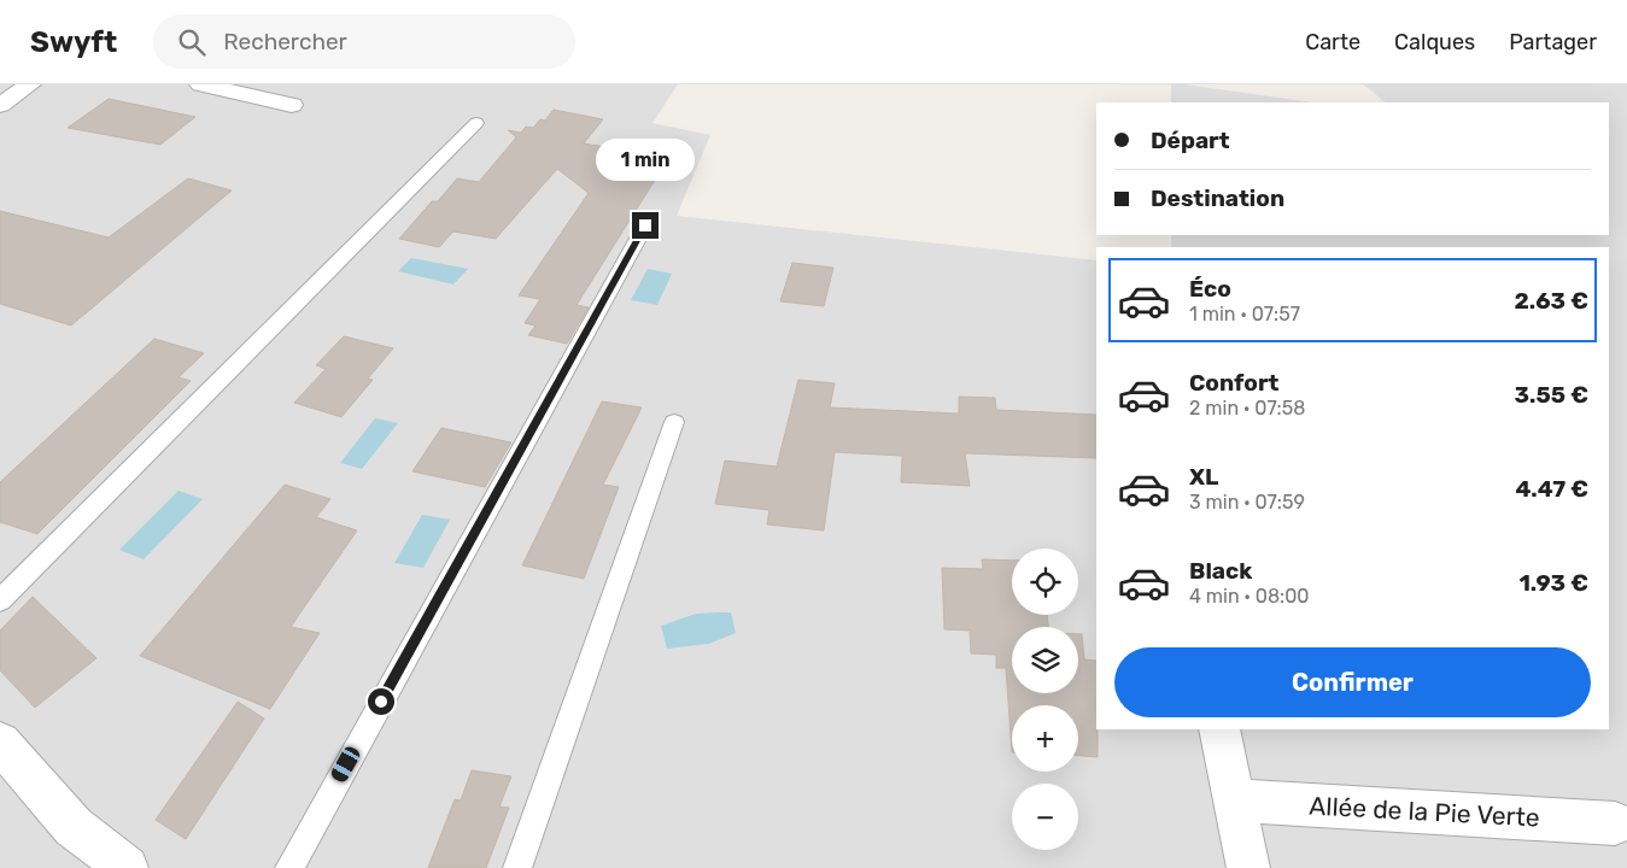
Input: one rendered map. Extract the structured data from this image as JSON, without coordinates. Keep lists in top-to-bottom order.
{
  "streets": {
    "street": ["Allée de la Pie Verte"]
  },
  "page": {
    "header": "Swyft",
    "search": "Rechercher",
    "nav": ["Carte", "Calques", "Partager"],
    "banner": ["Départ", "Destination"],
    "bubble": "1 min",
    "list": [
      {
        "name": "Éco",
        "note": "1 min · 07:57",
        "value": "2.63 €"
      },
      {
        "name": "Confort",
        "note": "2 min · 07:58",
        "value": "3.55 €"
      },
      {
        "name": "XL",
        "note": "3 min · 07:59",
        "value": "4.47 €"
      },
      {
        "name": "Black",
        "note": "4 min · 08:00",
        "value": "1.93 €"
      }
    ],
    "map_buttons": ["+", "−"],
    "buttons": "Confirmer"
  }
}
